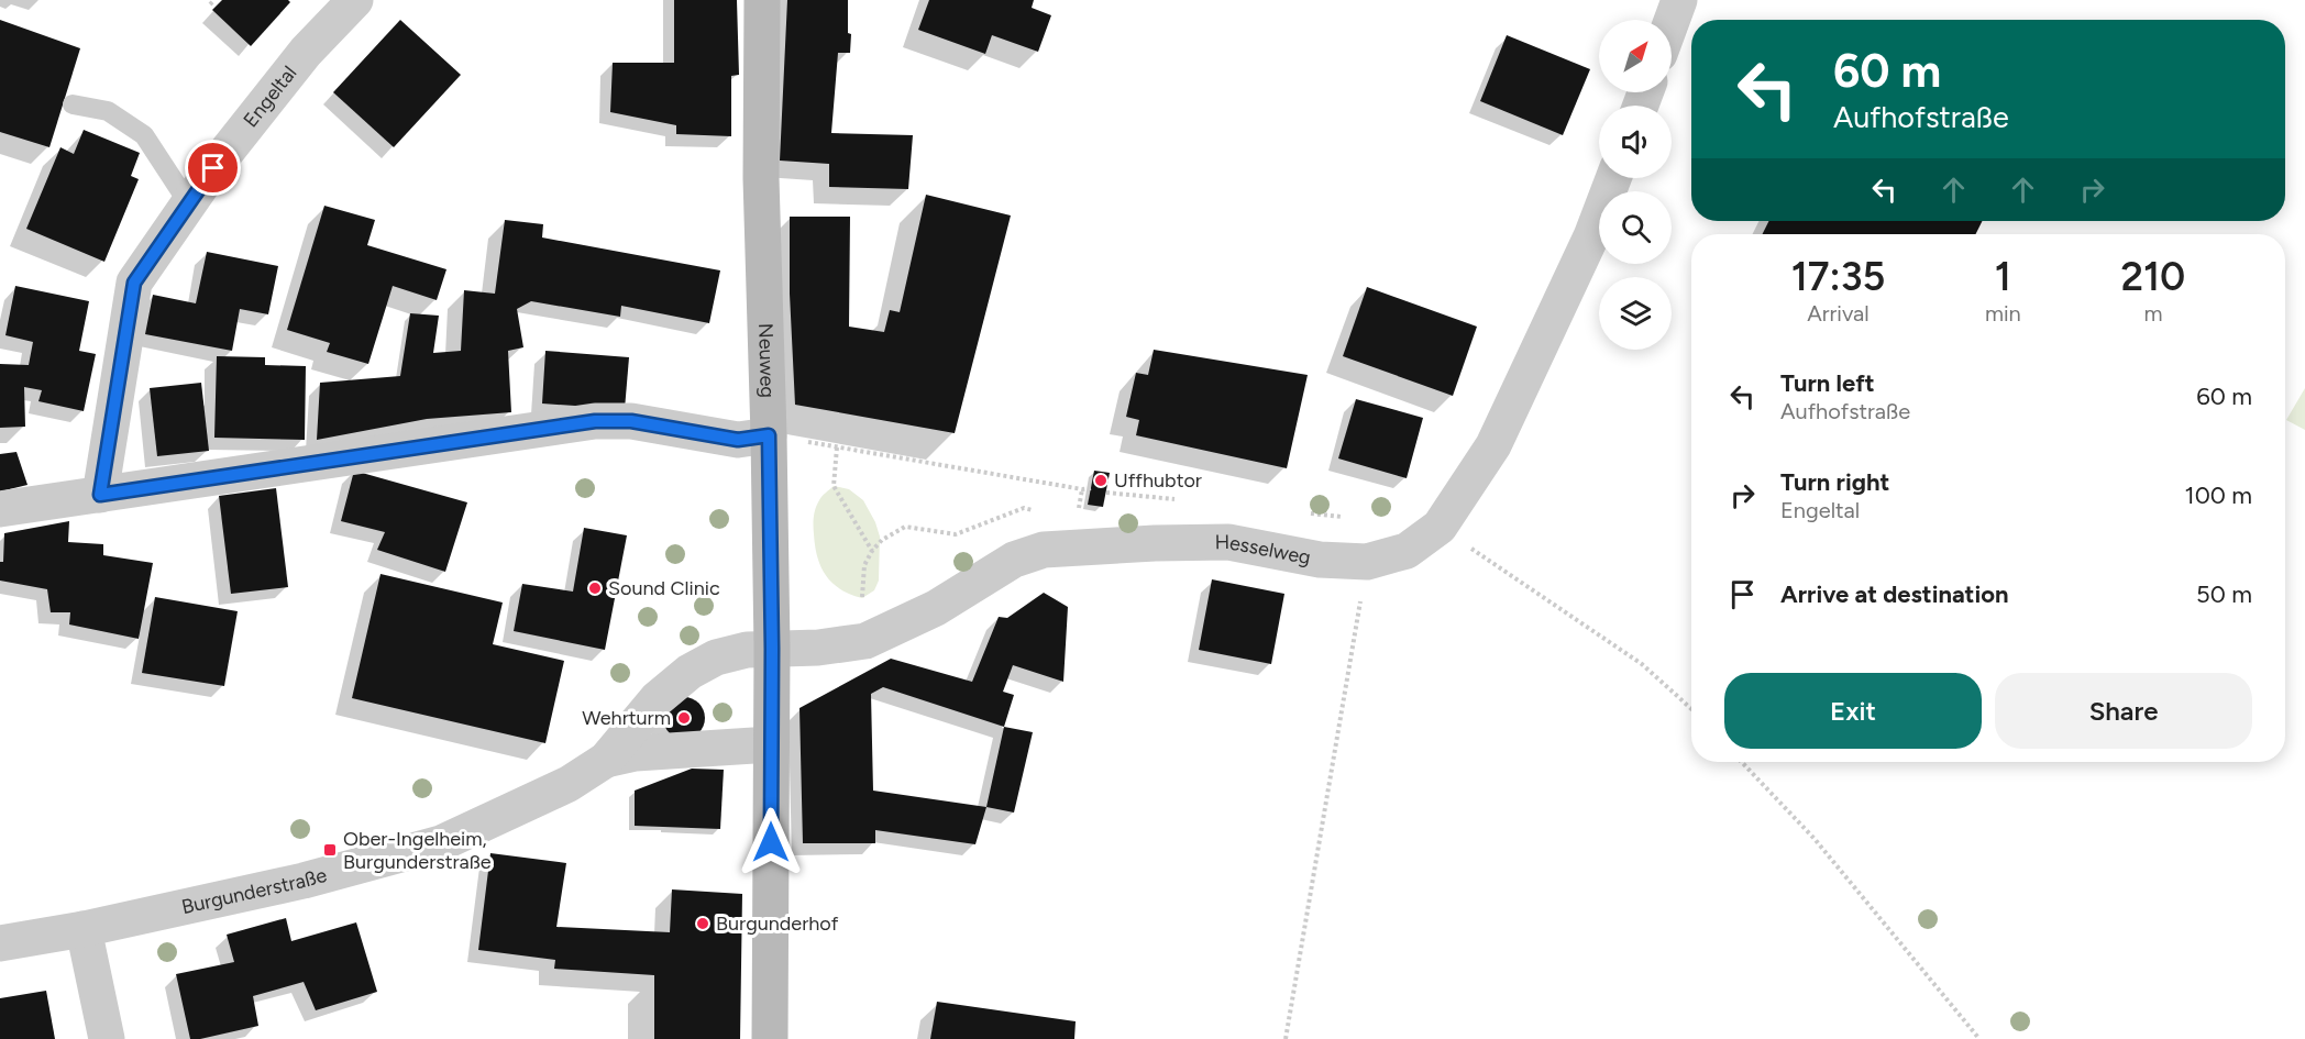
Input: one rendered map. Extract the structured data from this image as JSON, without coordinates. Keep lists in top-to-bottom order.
{
  "streets": {
    "street": [
      "Engeltal",
      "Neuweg",
      "Hesselweg",
      "Burgunderstraße"
    ]
  },
  "crossings": [
    ["Neuweg", "Hesselweg"],
    ["Neuweg", "Burgunderstraße"],
    ["Hesselweg", "Burgunderstraße"]
  ],
  "places": {
    "other": [
      "Uffhubtor",
      "Sound Clinic",
      "Wehrturm",
      "Burgunderhof"
    ],
    "transit": ["Ober-Ingelheim, Burgunderstraße"]
  },
  "north": "top right",
  "page": {
    "turn": ["60 m", "Aufhofstraße"],
    "eta": [
      "17:35",
      "Arrival",
      "1",
      "min",
      "210",
      "m"
    ],
    "list": [
      {
        "name": "Turn left",
        "note": "Aufhofstraße",
        "value": "60 m"
      },
      {
        "name": "Turn right",
        "note": "Engeltal",
        "value": "100 m"
      },
      {
        "name": "Arrive at destination",
        "value": "50 m"
      }
    ],
    "buttons": ["Exit", "Share"]
  }
}
